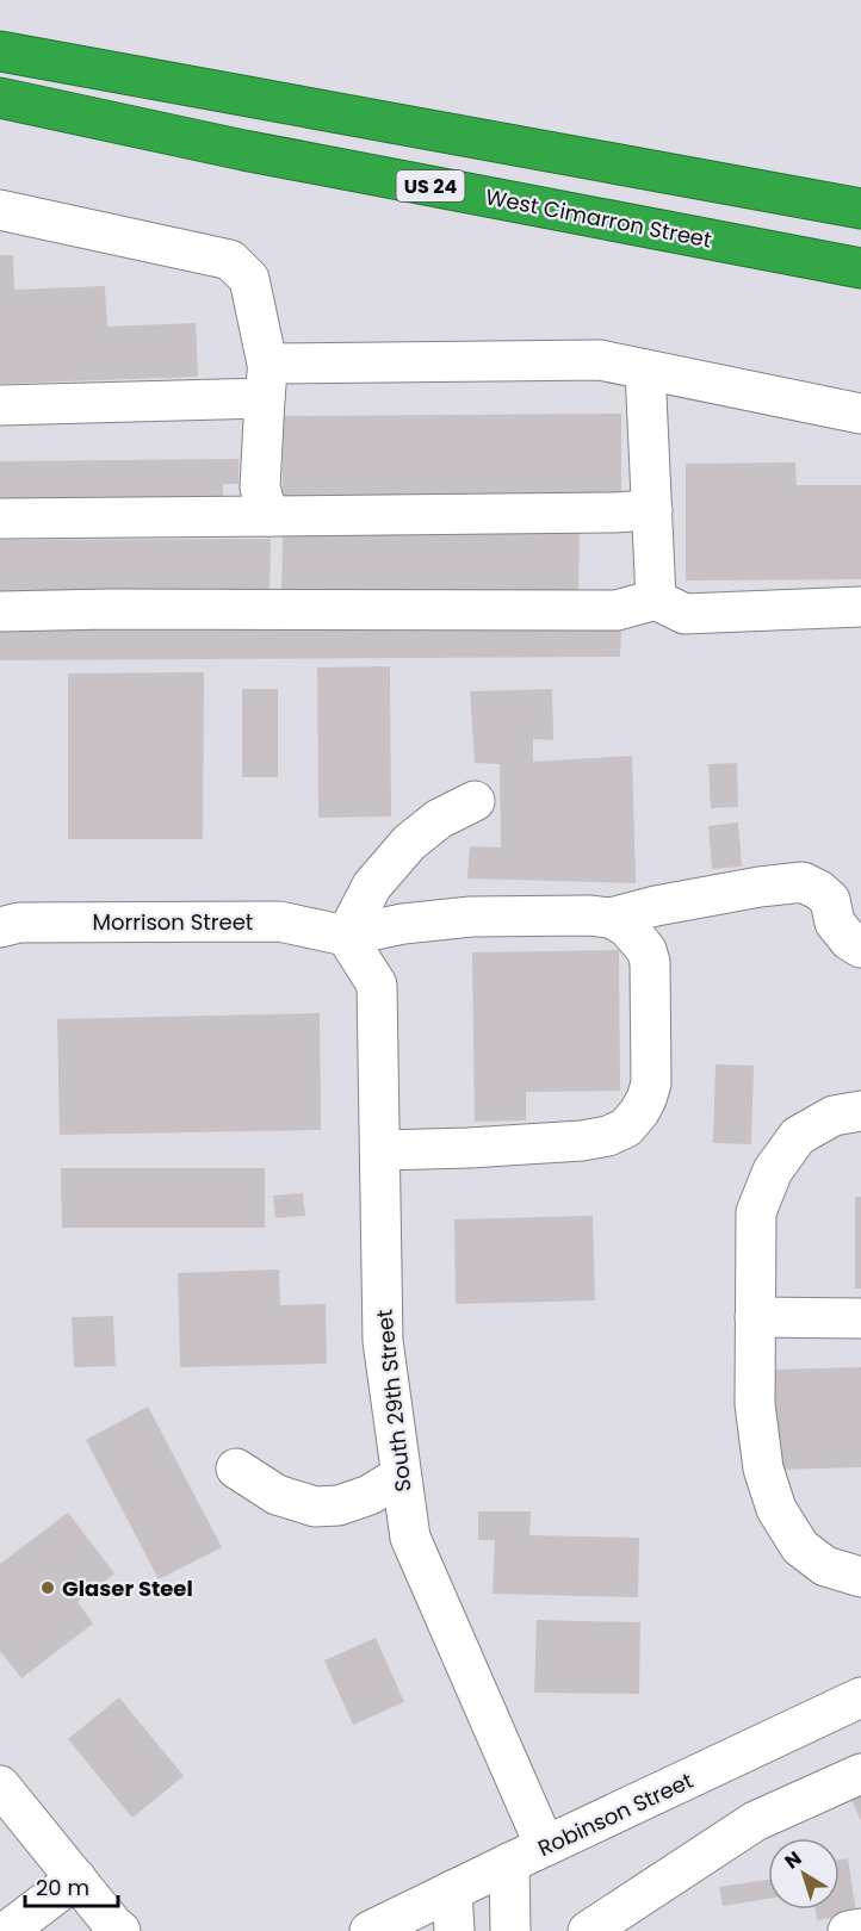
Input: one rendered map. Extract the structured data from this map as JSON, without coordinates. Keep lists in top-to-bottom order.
{
  "streets": {
    "highway": ["US 24", "West Cimarron Street"],
    "street": ["Morrison Street", "South 29th Street", "Robinson Street"]
  },
  "crossings": [
    ["Morrison Street", "South 29th Street"],
    ["South 29th Street", "Robinson Street"]
  ],
  "places": ["Glaser Steel"],
  "scale_bar": "20 m",
  "north": "top left"
}
